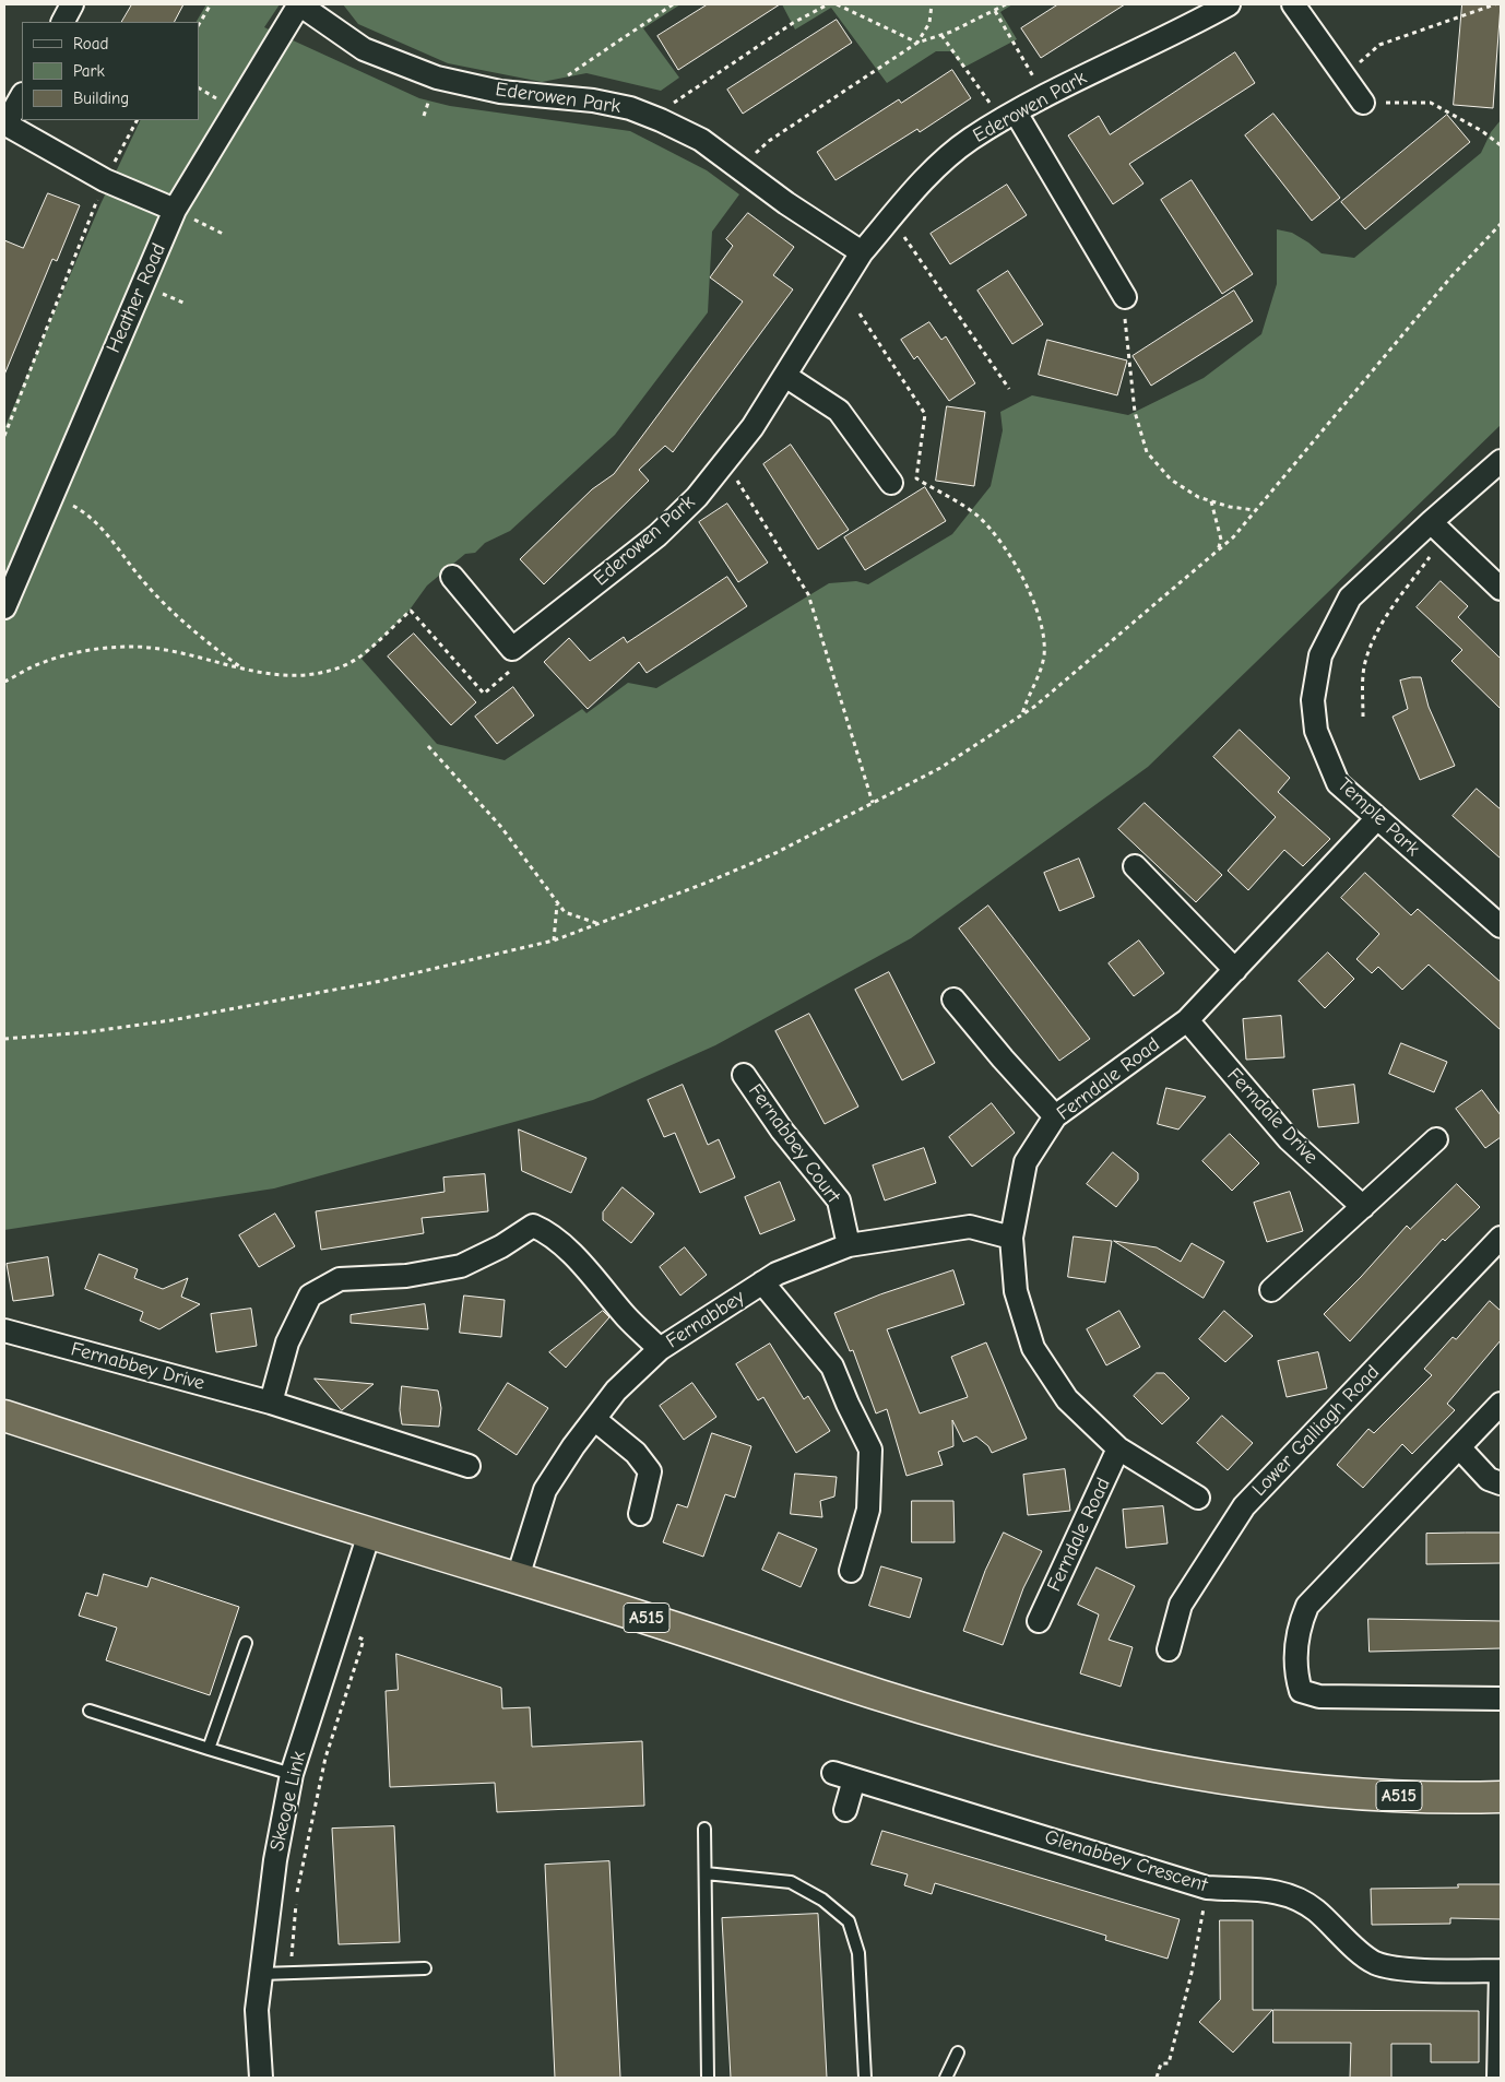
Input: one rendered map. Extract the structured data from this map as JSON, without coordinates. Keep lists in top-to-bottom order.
{
  "streets": {
    "highway": ["A515"],
    "street": [
      "Ederowen Park",
      "Heather Road",
      "Temple Park",
      "Ferndale Road",
      "Ferndale Drive",
      "Fernabbey Court",
      "Fernabbey",
      "Fernabbey Drive",
      "Lower Galliagh Road",
      "Skeoge Link",
      "Glenabbey Crescent"
    ]
  },
  "crossings": [
    ["Ederowen Park", "Heather Road"],
    ["Temple Park", "Ferndale Road"],
    ["Ferndale Road", "Ferndale Drive"],
    ["Ferndale Road", "Fernabbey"],
    ["Fernabbey Court", "Fernabbey"],
    ["Fernabbey", "A515"],
    ["A515", "Skeoge Link"]
  ],
  "legend": ["Road", "Park", "Building"]
}
